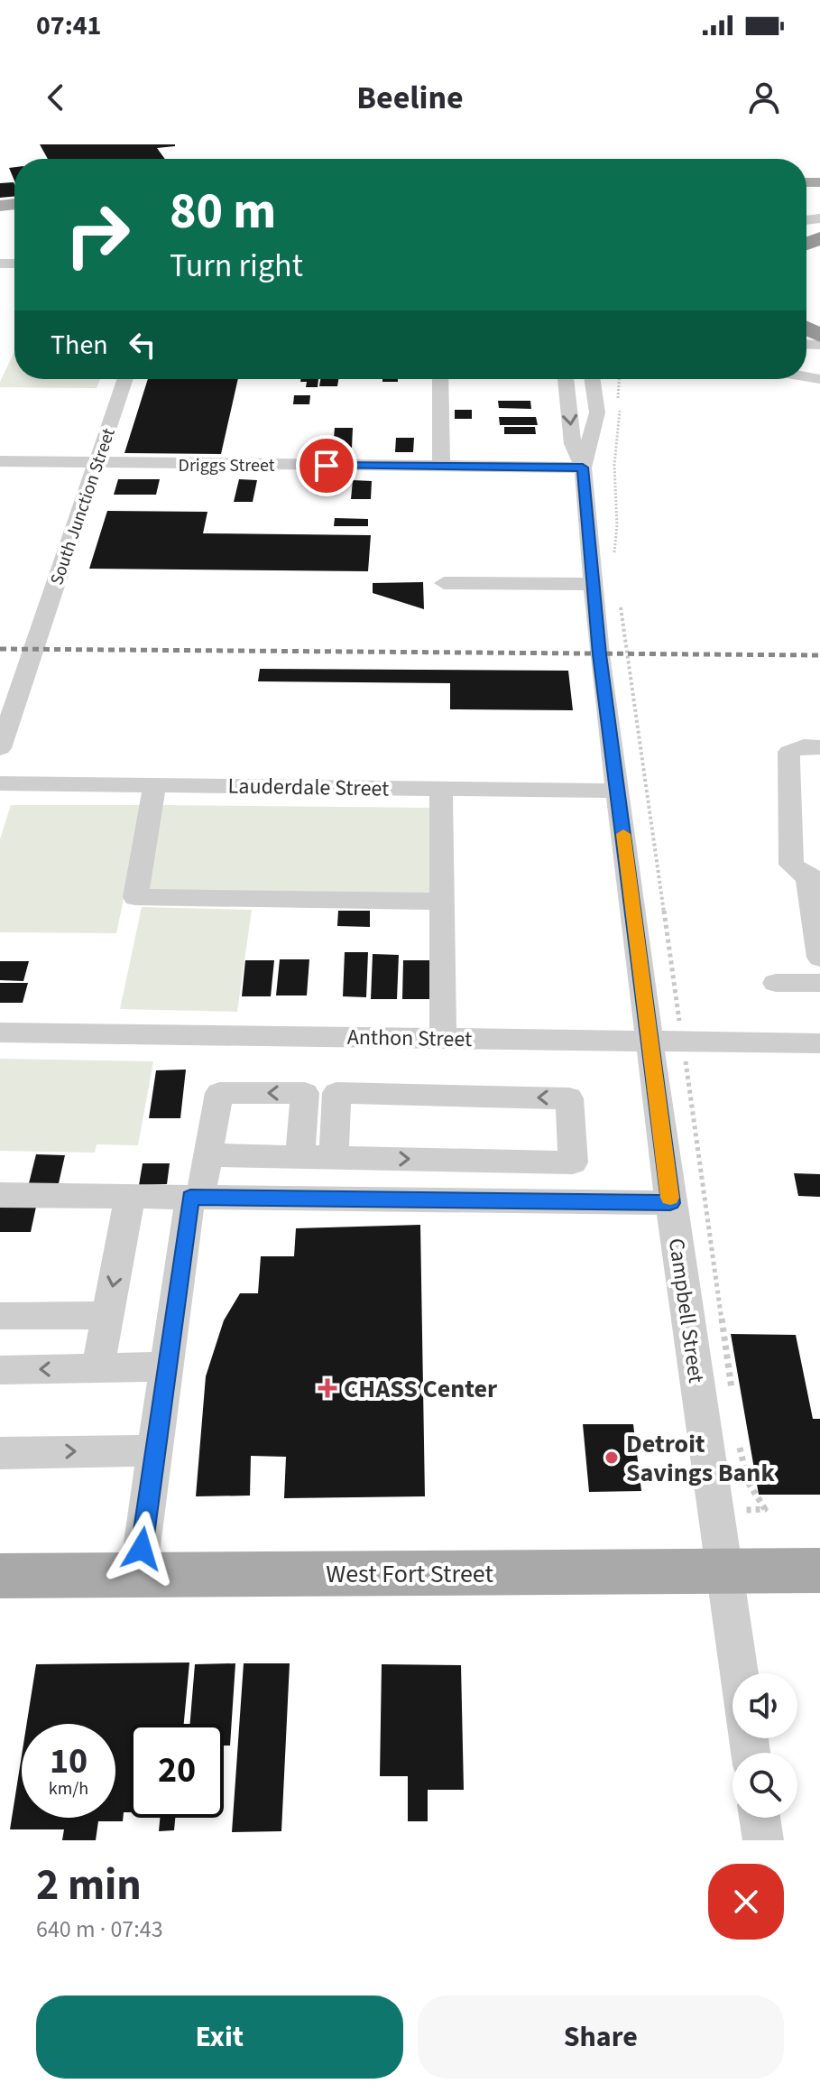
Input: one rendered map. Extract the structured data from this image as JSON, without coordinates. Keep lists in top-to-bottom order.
{
  "streets": {
    "main road": ["West Fort Street"],
    "street": [
      "Driggs Street",
      "South Junction Street",
      "Lauderdale Street",
      "Anthon Street",
      "Campbell Street"
    ]
  },
  "crossings": [
    ["Driggs Street", "South Junction Street"],
    ["Driggs Street", "Campbell Street"],
    ["Lauderdale Street", "Campbell Street"],
    ["Anthon Street", "Campbell Street"],
    ["Campbell Street", "West Fort Street"]
  ],
  "places": {
    "health": ["CHASS Center"],
    "other": ["Detroit Savings Bank"]
  },
  "page": {
    "status": "07:41",
    "header": "Beeline",
    "turn": ["80 m", "Turn right"],
    "then": "Then",
    "speed": "10 km/h",
    "limit": "20",
    "heading": ["2 min", "640 m · 07:43"],
    "buttons": ["Exit", "Share"]
  }
}
